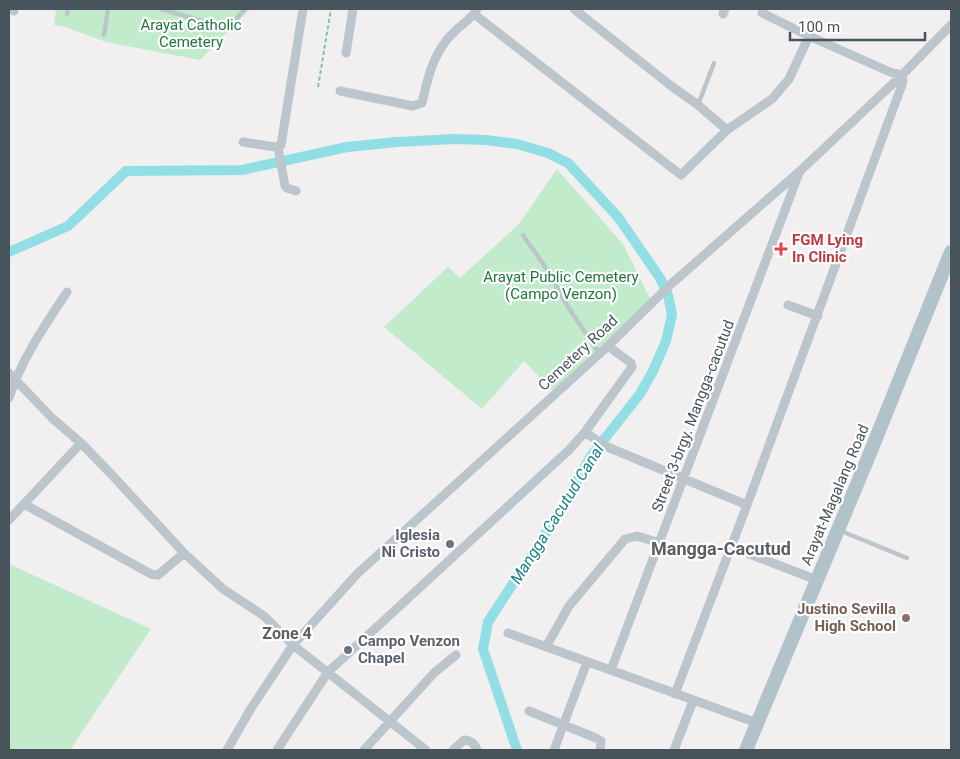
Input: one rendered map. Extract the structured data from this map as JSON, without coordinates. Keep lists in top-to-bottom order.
{
  "streets": {
    "main road": ["Arayat-Magalang Road"],
    "street": ["Cemetery Road", "Street 3-brgy. Mangga-cacutud"]
  },
  "crossings": [
    ["Cemetery Road", "Street 3-brgy. Mangga-cacutud"]
  ],
  "districts": ["Mangga-Cacutud", "Zone 4"],
  "water": ["Mangga Cacutud Canal"],
  "parks": ["Arayat Catholic Cemetery", "Arayat Public Cemetery (Campo Venzon)"],
  "places": {
    "health": ["FGM Lying In Clinic"],
    "other": ["Iglesia Ni Cristo", "Justino Sevilla High School", "Campo Venzon Chapel"]
  },
  "scale_bar": "100 m"
}
